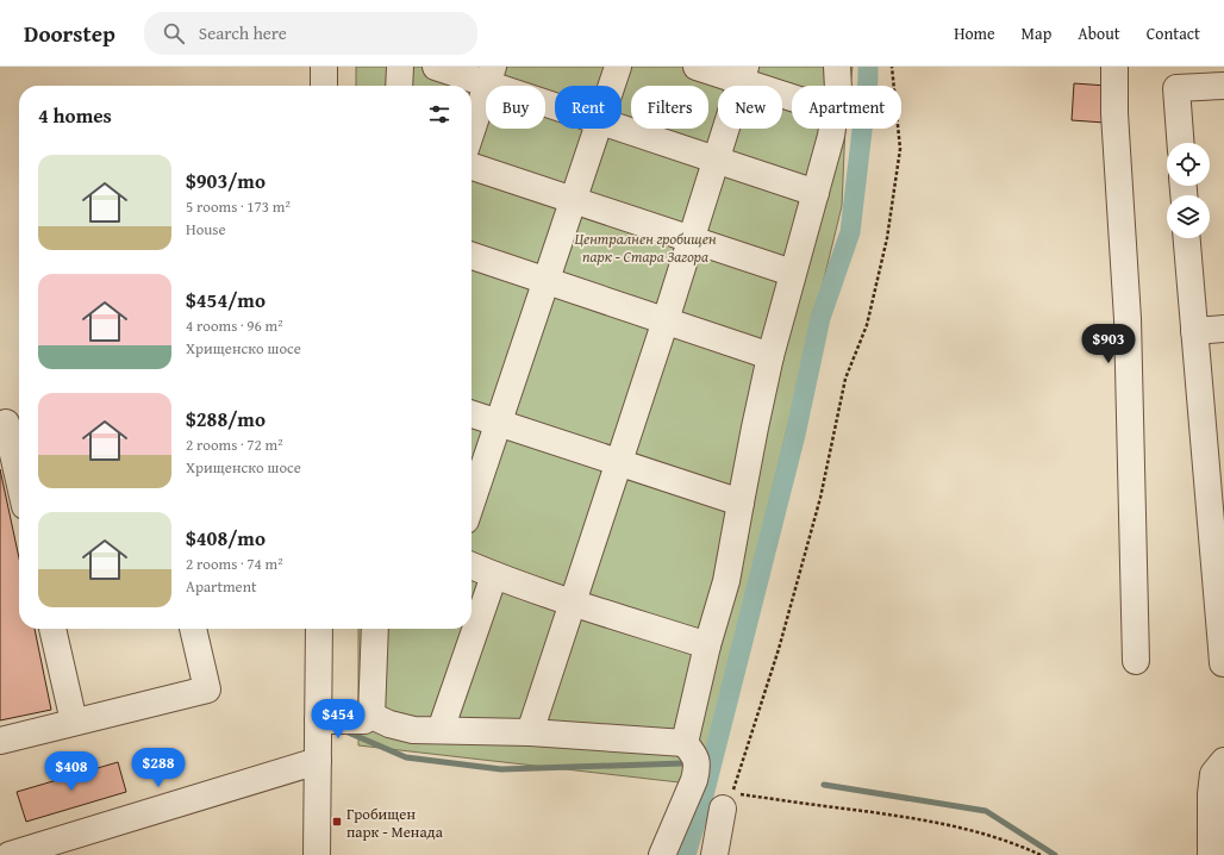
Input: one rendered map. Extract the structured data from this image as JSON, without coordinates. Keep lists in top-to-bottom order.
{
  "parks": ["Централнен гробищен парк - Стара Загора"],
  "places": {
    "transit": ["Гробищен парк - Менада"]
  },
  "page": {
    "header": "Doorstep",
    "search": "Search here",
    "nav": [
      "Home",
      "Map",
      "About",
      "Contact"
    ],
    "chip": [
      "Buy",
      "Rent",
      "Filters",
      "New",
      "Apartment"
    ],
    "heading": "4 homes",
    "list": [
      {
        "name": "$903/mo",
        "note": "5 rooms · 173 m² · House"
      },
      {
        "name": "$454/mo",
        "note": "4 rooms · 96 m² · Хрищенско шосе"
      },
      {
        "name": "$288/mo",
        "note": "2 rooms · 72 m² · Хрищенско шосе"
      },
      {
        "name": "$408/mo",
        "note": "2 rooms · 74 m² · Apartment"
      }
    ],
    "price": [
      "$903",
      "$454",
      "$288",
      "$408"
    ]
  }
}
